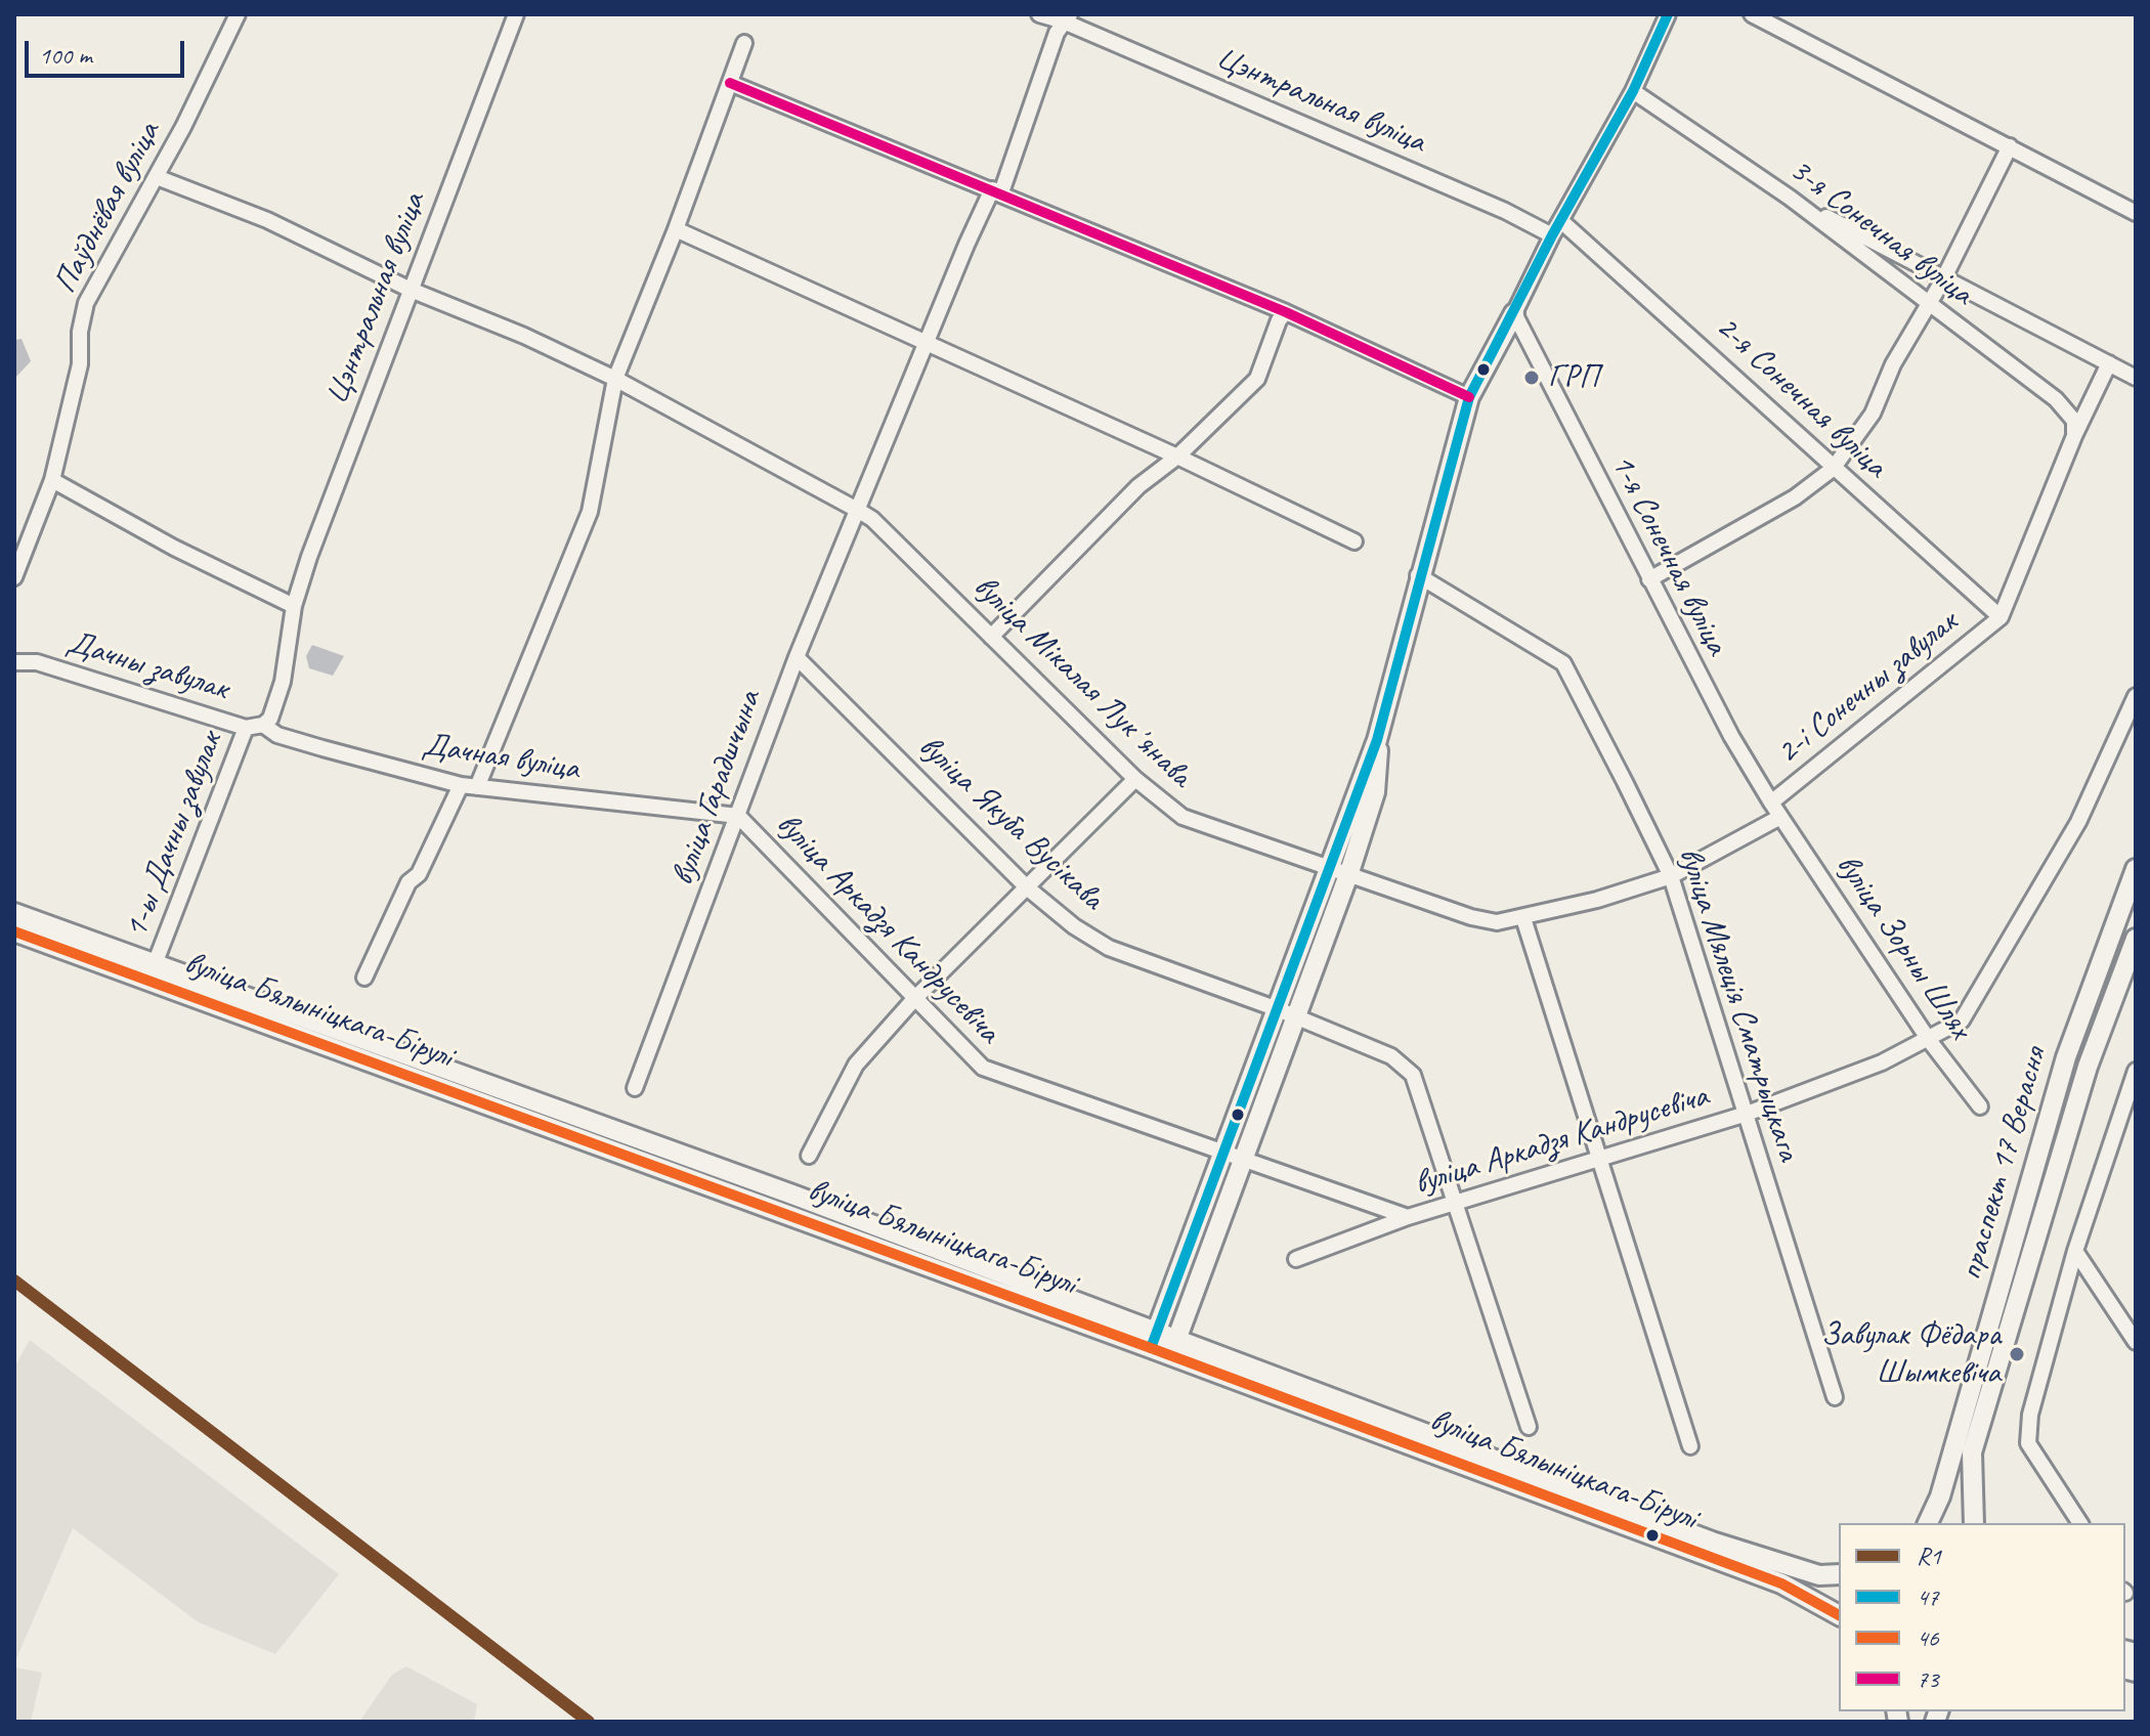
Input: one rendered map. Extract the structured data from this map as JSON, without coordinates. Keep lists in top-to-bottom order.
{
  "streets": {
    "main road": ["вуліца Бялыніцкага-Бірулі", "праспект 17 Верасня"],
    "street": [
      "Цэнтральная вуліца",
      "Паўднёвая вуліца",
      "3-я Сонечная вуліца",
      "2-я Сонечная вуліца",
      "1-я Сонечная вуліца",
      "Дачны завулак",
      "вуліца Мікалая Лукʼянава",
      "2-і Сонечны завулак",
      "Дачная вуліца",
      "вуліца Гарадшчына",
      "вуліца Якуба Вусікава",
      "1-ы Дачны завулак",
      "вуліца Аркадзя Кандрусевіча",
      "вуліца Зорны Шлях",
      "вуліца Мялеція Сматрыцкага"
    ]
  },
  "crossings": [
    ["Цэнтральная вуліца", "Дачны завулак"],
    ["Цэнтральная вуліца", "вуліца Мікалая Лукʼянава"],
    ["Цэнтральная вуліца", "Дачная вуліца"],
    ["Паўднёвая вуліца", "вуліца Мікалая Лукʼянава"],
    ["2-я Сонечная вуліца", "2-і Сонечны завулак"],
    ["1-я Сонечная вуліца", "вуліца Мікалая Лукʼянава"],
    ["1-я Сонечная вуліца", "2-і Сонечны завулак"],
    ["1-я Сонечная вуліца", "вуліца Зорны Шлях"],
    ["Дачны завулак", "Дачная вуліца"],
    ["Дачны завулак", "1-ы Дачны завулак"],
    ["вуліца Мікалая Лукʼянава", "вуліца Гарадшчына"],
    ["вуліца Мікалая Лукʼянава", "вуліца Зорны Шлях"],
    ["вуліца Мікалая Лукʼянава", "вуліца Мялеція Сматрыцкага"],
    ["Дачная вуліца", "вуліца Гарадшчына"],
    ["Дачная вуліца", "вуліца Аркадзя Кандрусевіча"],
    ["вуліца Гарадшчына", "вуліца Якуба Вусікава"],
    ["вуліца Гарадшчына", "вуліца Аркадзя Кандрусевіча"],
    ["вуліца Якуба Вусікава", "вуліца Аркадзя Кандрусевіча"],
    ["1-ы Дачны завулак", "вуліца Бялыніцкага-Бірулі"],
    ["вуліца Аркадзя Кандрусевіча", "вуліца Зорны Шлях"],
    ["вуліца Аркадзя Кандрусевіча", "вуліца Мялеція Сматрыцкага"]
  ],
  "places": ["ГРП", "Завулак Фёдара Шымкевіча"],
  "lines": [
    "transit line 47",
    "transit line 73",
    "transit line 46",
    "transit line R1"
  ],
  "legend": [
    "R1",
    "47",
    "46",
    "73"
  ],
  "scale_bar": "100 m"
}
